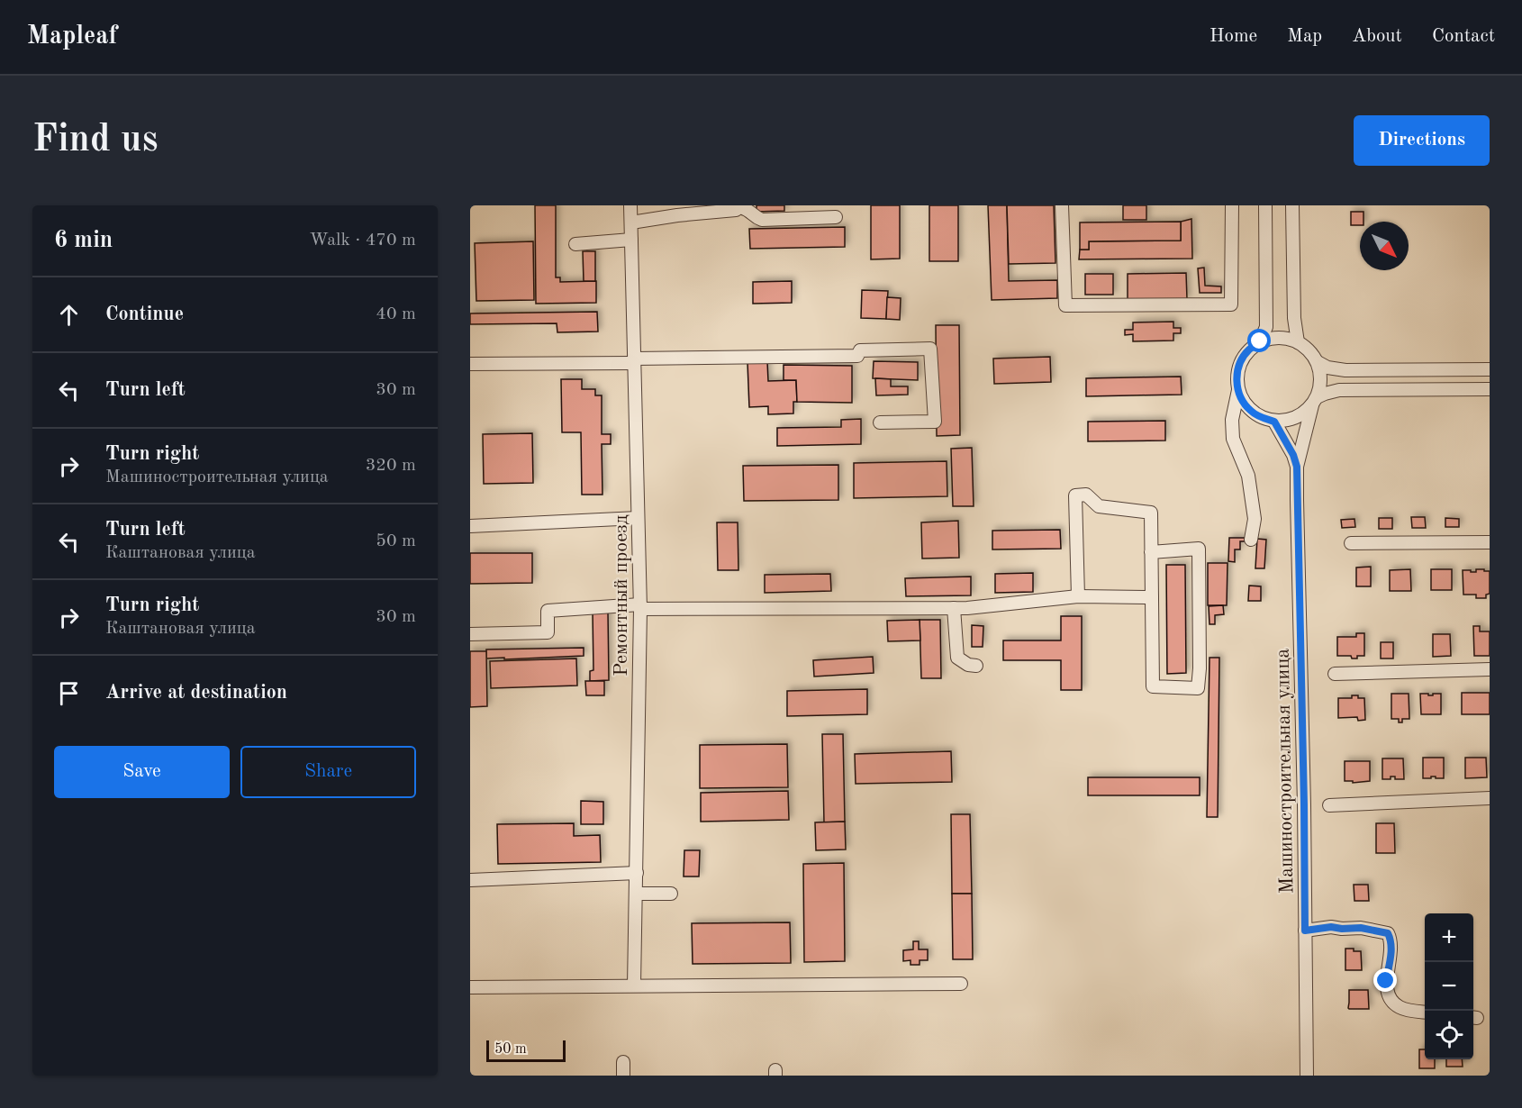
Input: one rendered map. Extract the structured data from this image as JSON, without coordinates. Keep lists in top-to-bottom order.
{
  "streets": {
    "street": ["Ремонтный проезд", "Машиностроительная улица"]
  },
  "scale_bar": "50 m",
  "north": "bottom right",
  "page": {
    "header": "Mapleaf",
    "nav": [
      "Home",
      "Map",
      "About",
      "Contact"
    ],
    "buttons": [
      "Directions",
      ["Save", "Share"]
    ],
    "title": "Find us",
    "heading": ["6 min", "Walk · 470 m"],
    "list": [
      ["Continue", "40 m"],
      ["Turn left", "30 m"],
      ["Turn right", "Машиностроительная улица", "320 m"],
      ["Turn left", "Каштановая улица", "50 m"],
      ["Turn right", "Каштановая улица", "30 m"],
      "Arrive at destination"
    ],
    "map_buttons": ["+", "−"],
    "scale": "50 m"
  }
}
